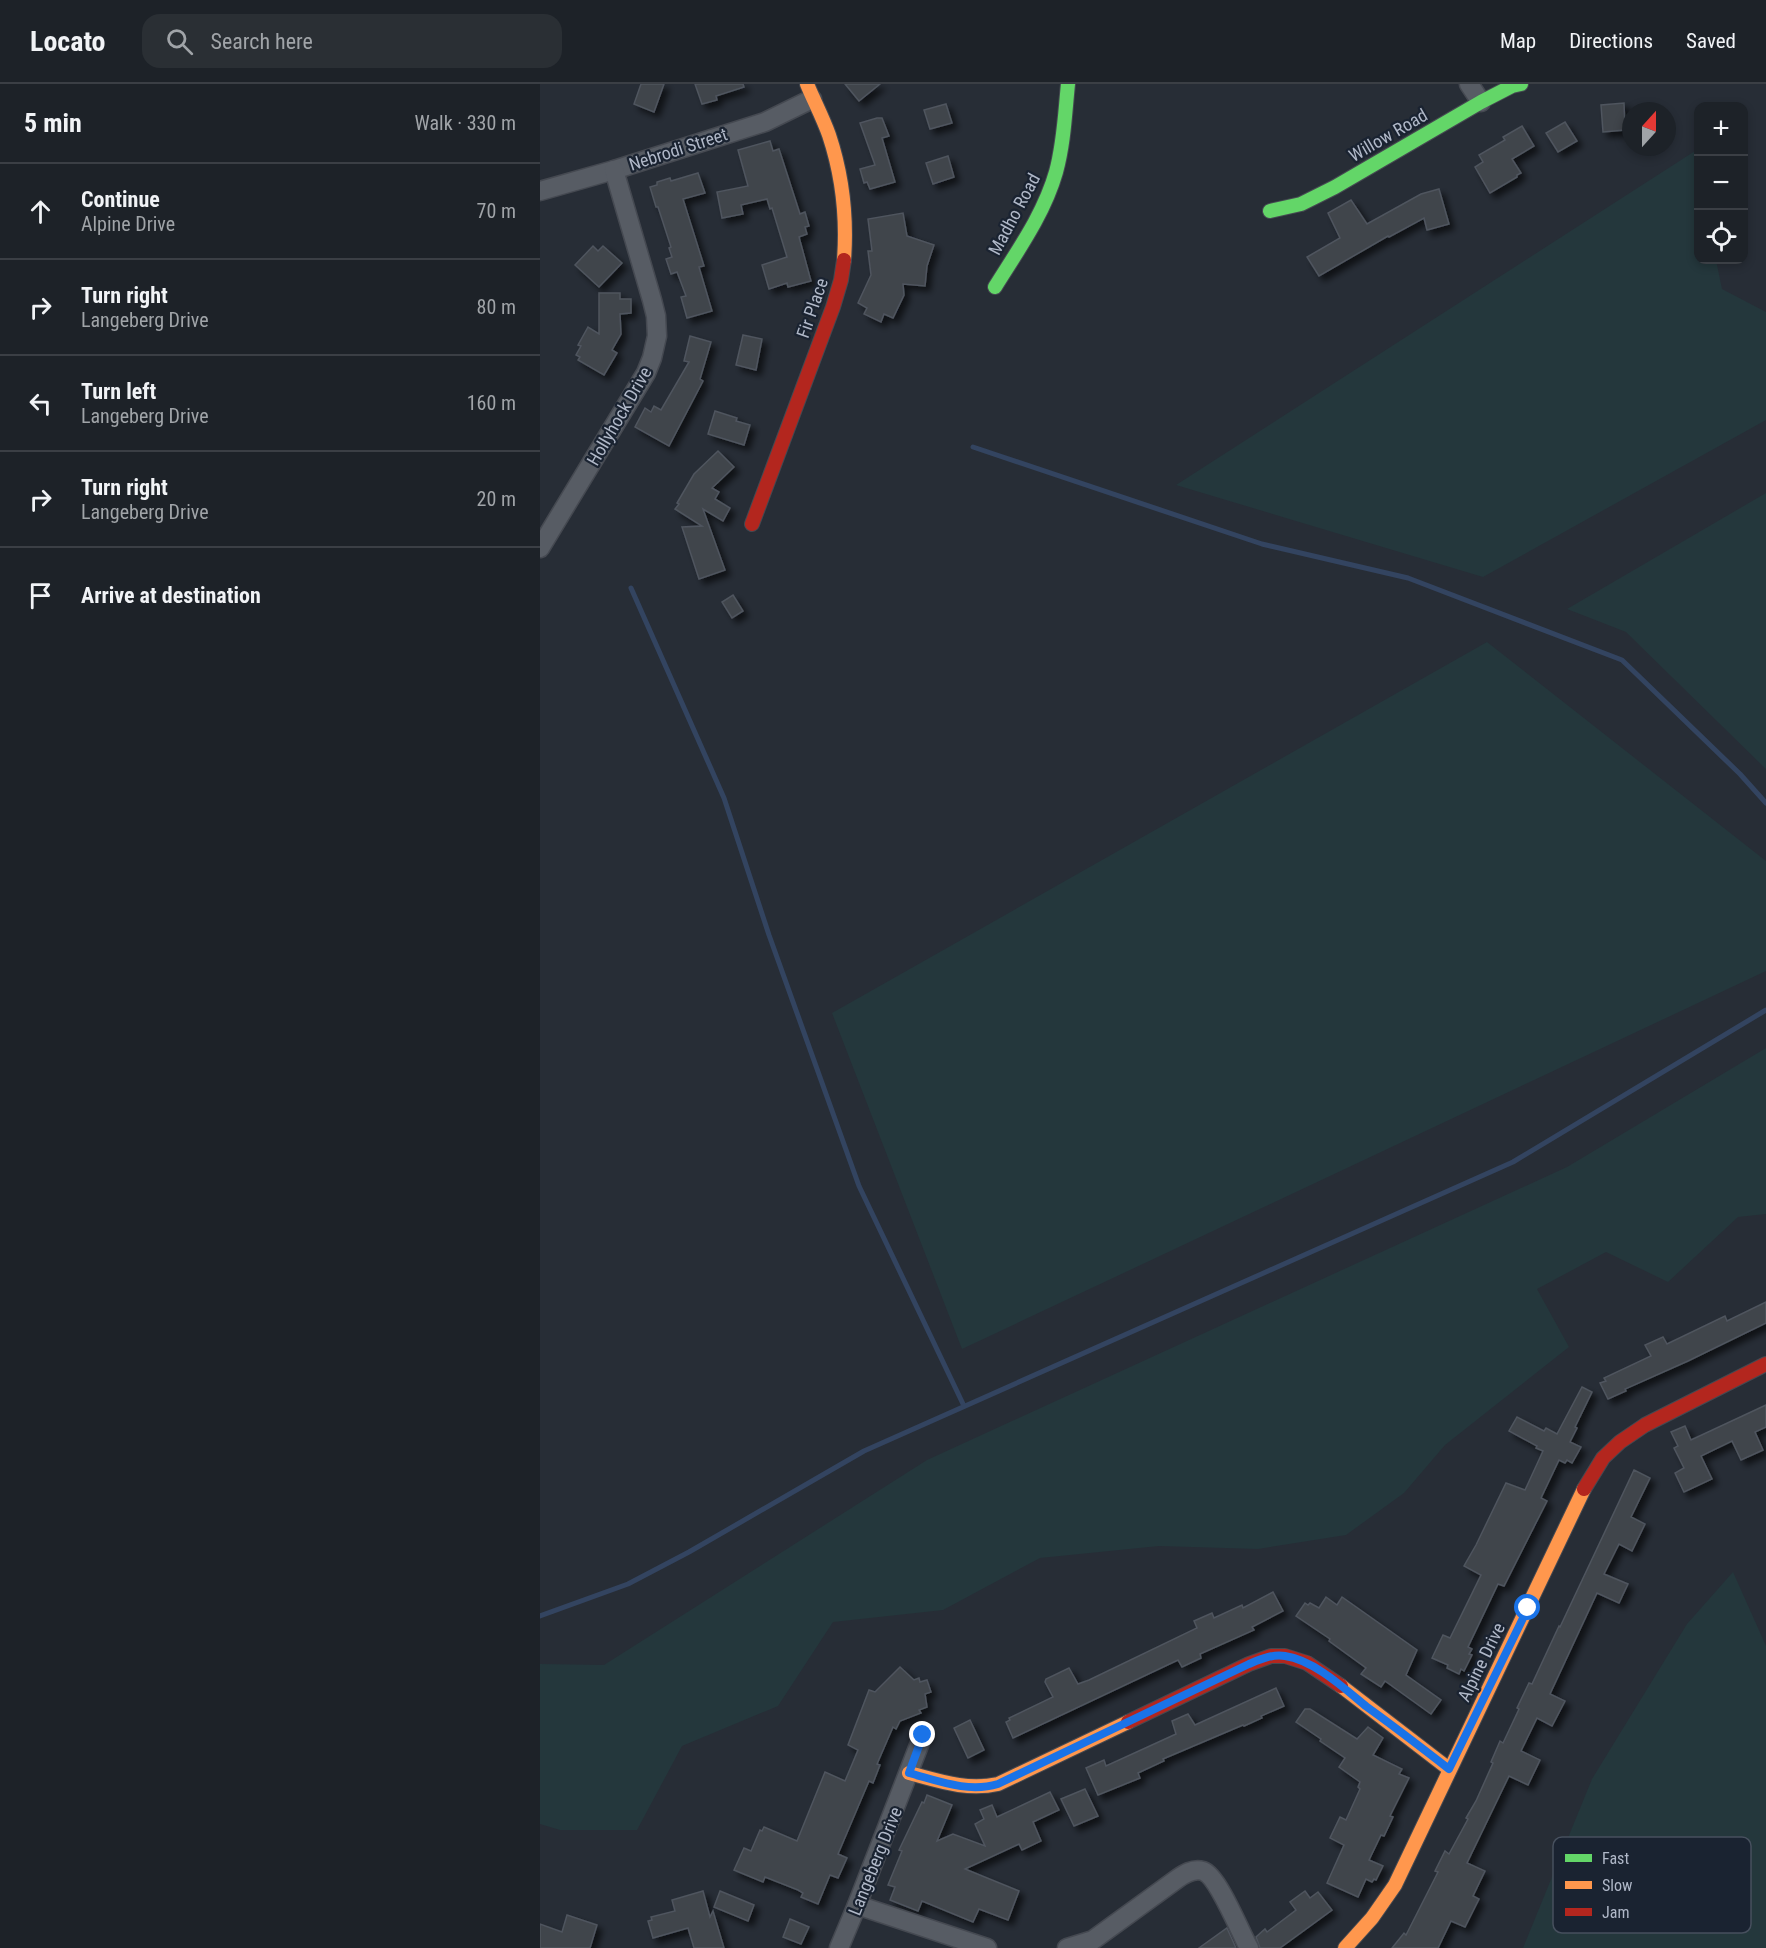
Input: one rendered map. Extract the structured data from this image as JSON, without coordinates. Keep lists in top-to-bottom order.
{
  "streets": {
    "street": [
      "Willow Road",
      "Nebrodi Street",
      "Madho Road",
      "Fir Place",
      "Hollyhock Drive",
      "Alpine Drive",
      "Langeberg Drive"
    ]
  },
  "crossings": [
    ["Nebrodi Street", "Fir Place"],
    ["Nebrodi Street", "Hollyhock Drive"]
  ],
  "legend": ["Fast", "Slow", "Jam"],
  "north": "top",
  "page": {
    "header": "Locato",
    "search": "Search here",
    "nav": ["Map", "Directions", "Saved"],
    "heading": ["5 min", "Walk · 330 m"],
    "map_buttons": ["+", "−"],
    "list": [
      ["Continue", "Alpine Drive", "70 m"],
      ["Turn right", "Langeberg Drive", "80 m"],
      ["Turn left", "Langeberg Drive", "160 m"],
      ["Turn right", "Langeberg Drive", "20 m"],
      "Arrive at destination"
    ]
  }
}
